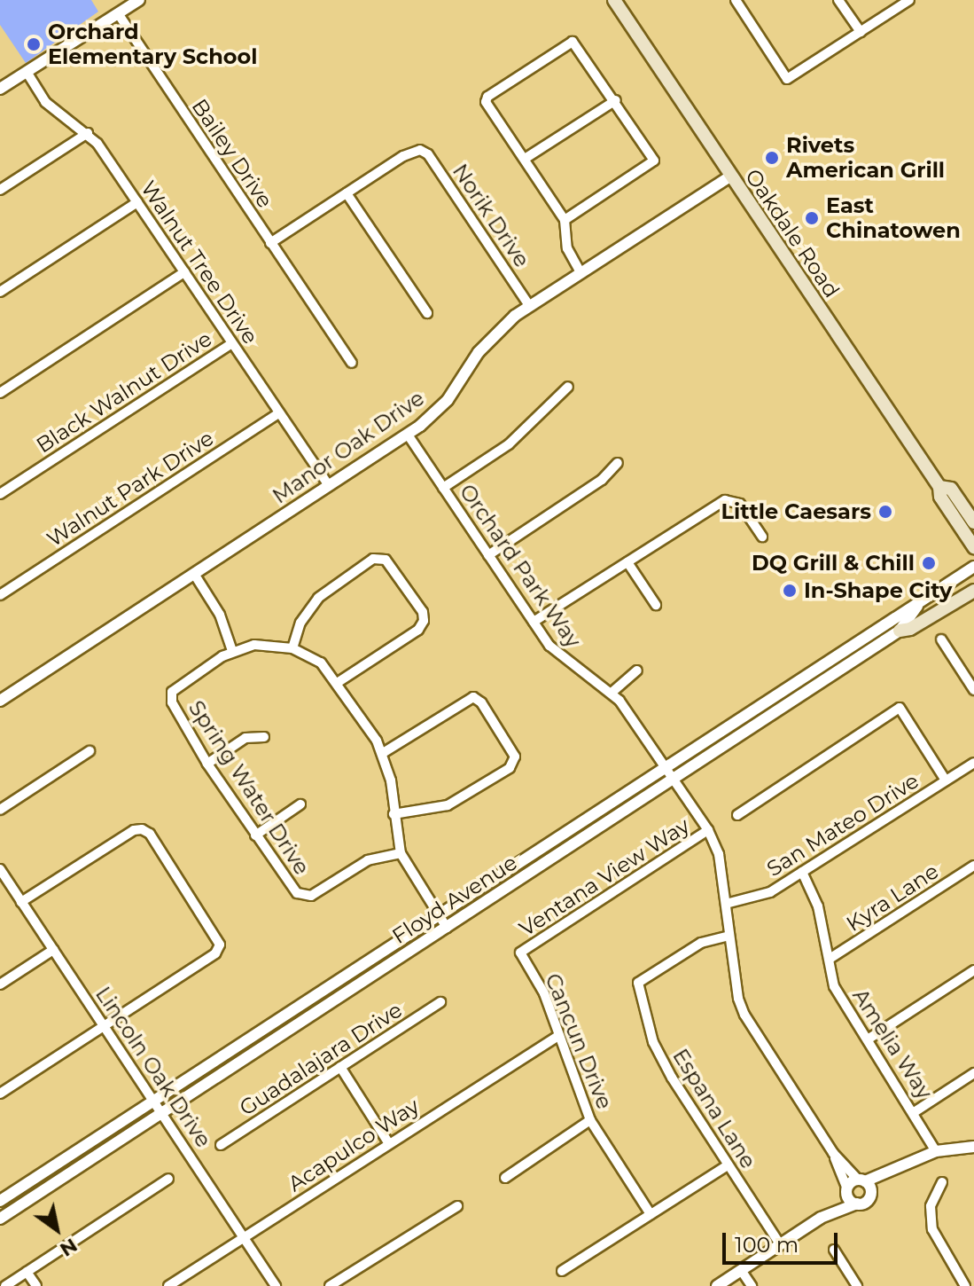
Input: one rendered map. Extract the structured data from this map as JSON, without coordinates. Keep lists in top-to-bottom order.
{
  "streets": {
    "main road": ["Oakdale Road"],
    "street": [
      "Bailey Drive",
      "Norik Drive",
      "Walnut Tree Drive",
      "Black Walnut Drive",
      "Manor Oak Drive",
      "Walnut Park Drive",
      "Orchard Park Way",
      "Spring Water Drive",
      "San Mateo Drive",
      "Ventana View Way",
      "Kyra Lane",
      "Floyd Avenue",
      "Cancun Drive",
      "Amelia Way",
      "Guadalajara Drive",
      "Lincoln Oak Drive",
      "Espana Lane",
      "Acapulco Way"
    ]
  },
  "crossings": [
    ["Norik Drive", "Manor Oak Drive"],
    ["Oakdale Road", "Manor Oak Drive"],
    ["Walnut Tree Drive", "Black Walnut Drive"],
    ["Walnut Tree Drive", "Manor Oak Drive"],
    ["Walnut Tree Drive", "Walnut Park Drive"],
    ["Manor Oak Drive", "Orchard Park Way"],
    ["Orchard Park Way", "San Mateo Drive"],
    ["Orchard Park Way", "Ventana View Way"],
    ["Orchard Park Way", "Floyd Avenue"],
    ["Orchard Park Way", "Espana Lane"],
    ["San Mateo Drive", "Amelia Way"],
    ["Ventana View Way", "Cancun Drive"],
    ["Kyra Lane", "Amelia Way"],
    ["Floyd Avenue", "Lincoln Oak Drive"],
    ["Cancun Drive", "Acapulco Way"],
    ["Lincoln Oak Drive", "Acapulco Way"]
  ],
  "places": [
    "Orchard Elementary School",
    "Rivets American Grill",
    "East Chinatowen",
    "Little Caesars",
    "DQ Grill & Chill",
    "In-Shape City"
  ],
  "scale_bar": "100 m",
  "north": "bottom right"
}
